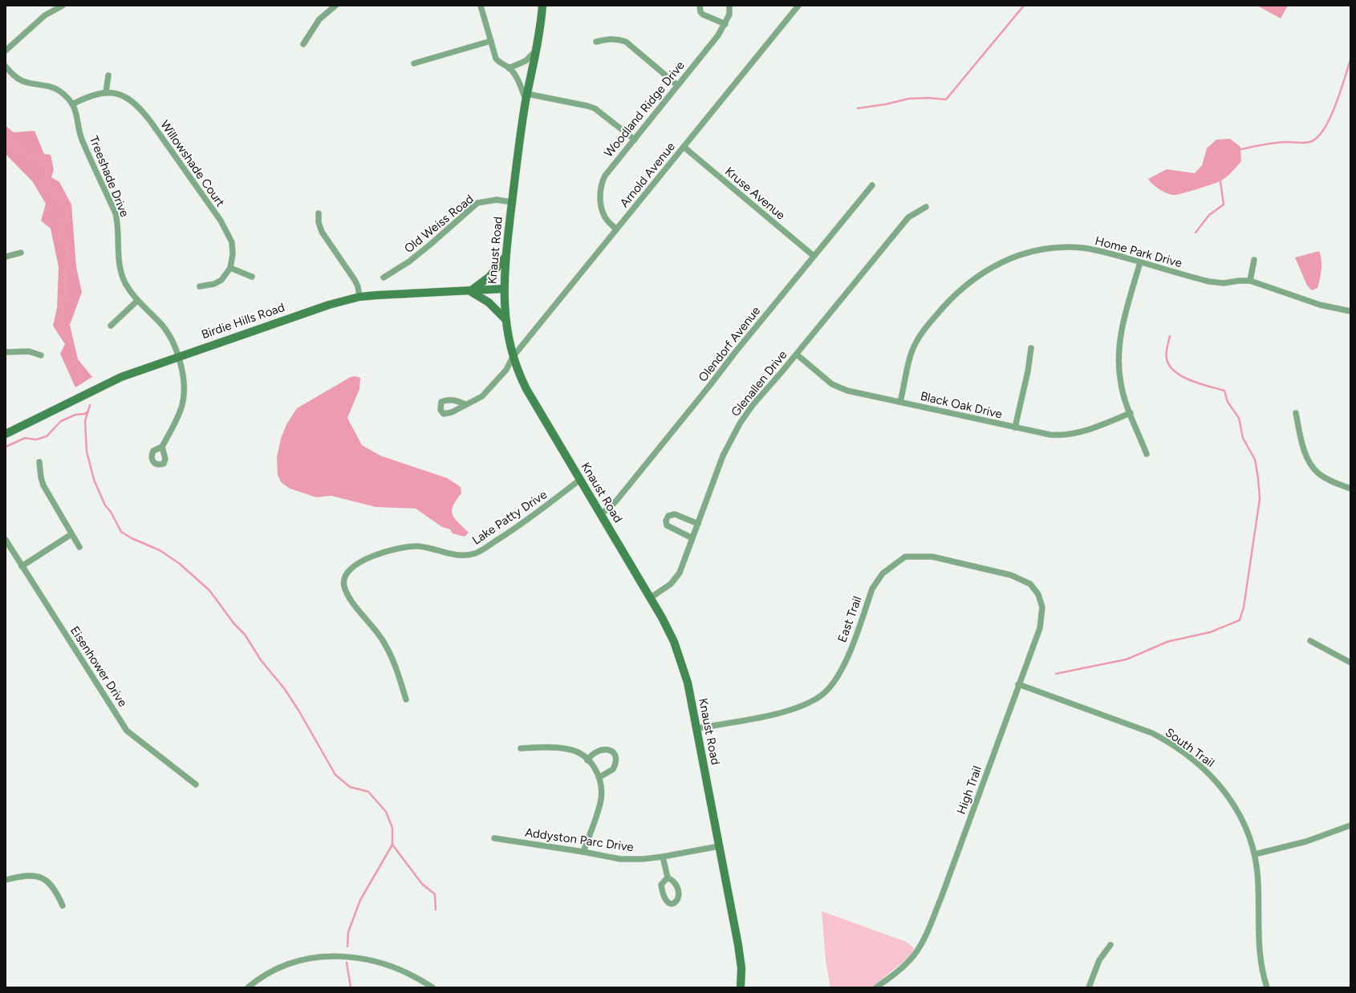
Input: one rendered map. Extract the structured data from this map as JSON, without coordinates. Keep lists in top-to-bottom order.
{
  "streets": {
    "main road": ["Knaust Road", "Birdie Hills Road"],
    "street": [
      "Woodland Ridge Drive",
      "Willowshade Court",
      "Arnold Avenue",
      "Treeshade Drive",
      "Kruse Avenue",
      "Old Weiss Road",
      "Home Park Drive",
      "Olendorf Avenue",
      "Glenallen Drive",
      "Black Oak Drive",
      "Lake Patty Drive",
      "East Trail",
      "Eisenhower Drive",
      "South Trail",
      "High Trail",
      "Addyston Parc Drive"
    ]
  },
  "crossings": [
    ["Woodland Ridge Drive", "Arnold Avenue"],
    ["Willowshade Court", "Treeshade Drive"],
    ["Arnold Avenue", "Kruse Avenue"],
    ["Arnold Avenue", "Knaust Road"],
    ["Treeshade Drive", "Birdie Hills Road"],
    ["Kruse Avenue", "Olendorf Avenue"],
    ["Old Weiss Road", "Knaust Road"],
    ["Knaust Road", "Birdie Hills Road"],
    ["Knaust Road", "Olendorf Avenue"],
    ["Knaust Road", "Glenallen Drive"],
    ["Knaust Road", "Lake Patty Drive"],
    ["Knaust Road", "East Trail"],
    ["Knaust Road", "Addyston Parc Drive"],
    ["Home Park Drive", "Black Oak Drive"],
    ["Glenallen Drive", "Black Oak Drive"],
    ["East Trail", "High Trail"],
    ["South Trail", "High Trail"]
  ]
}
